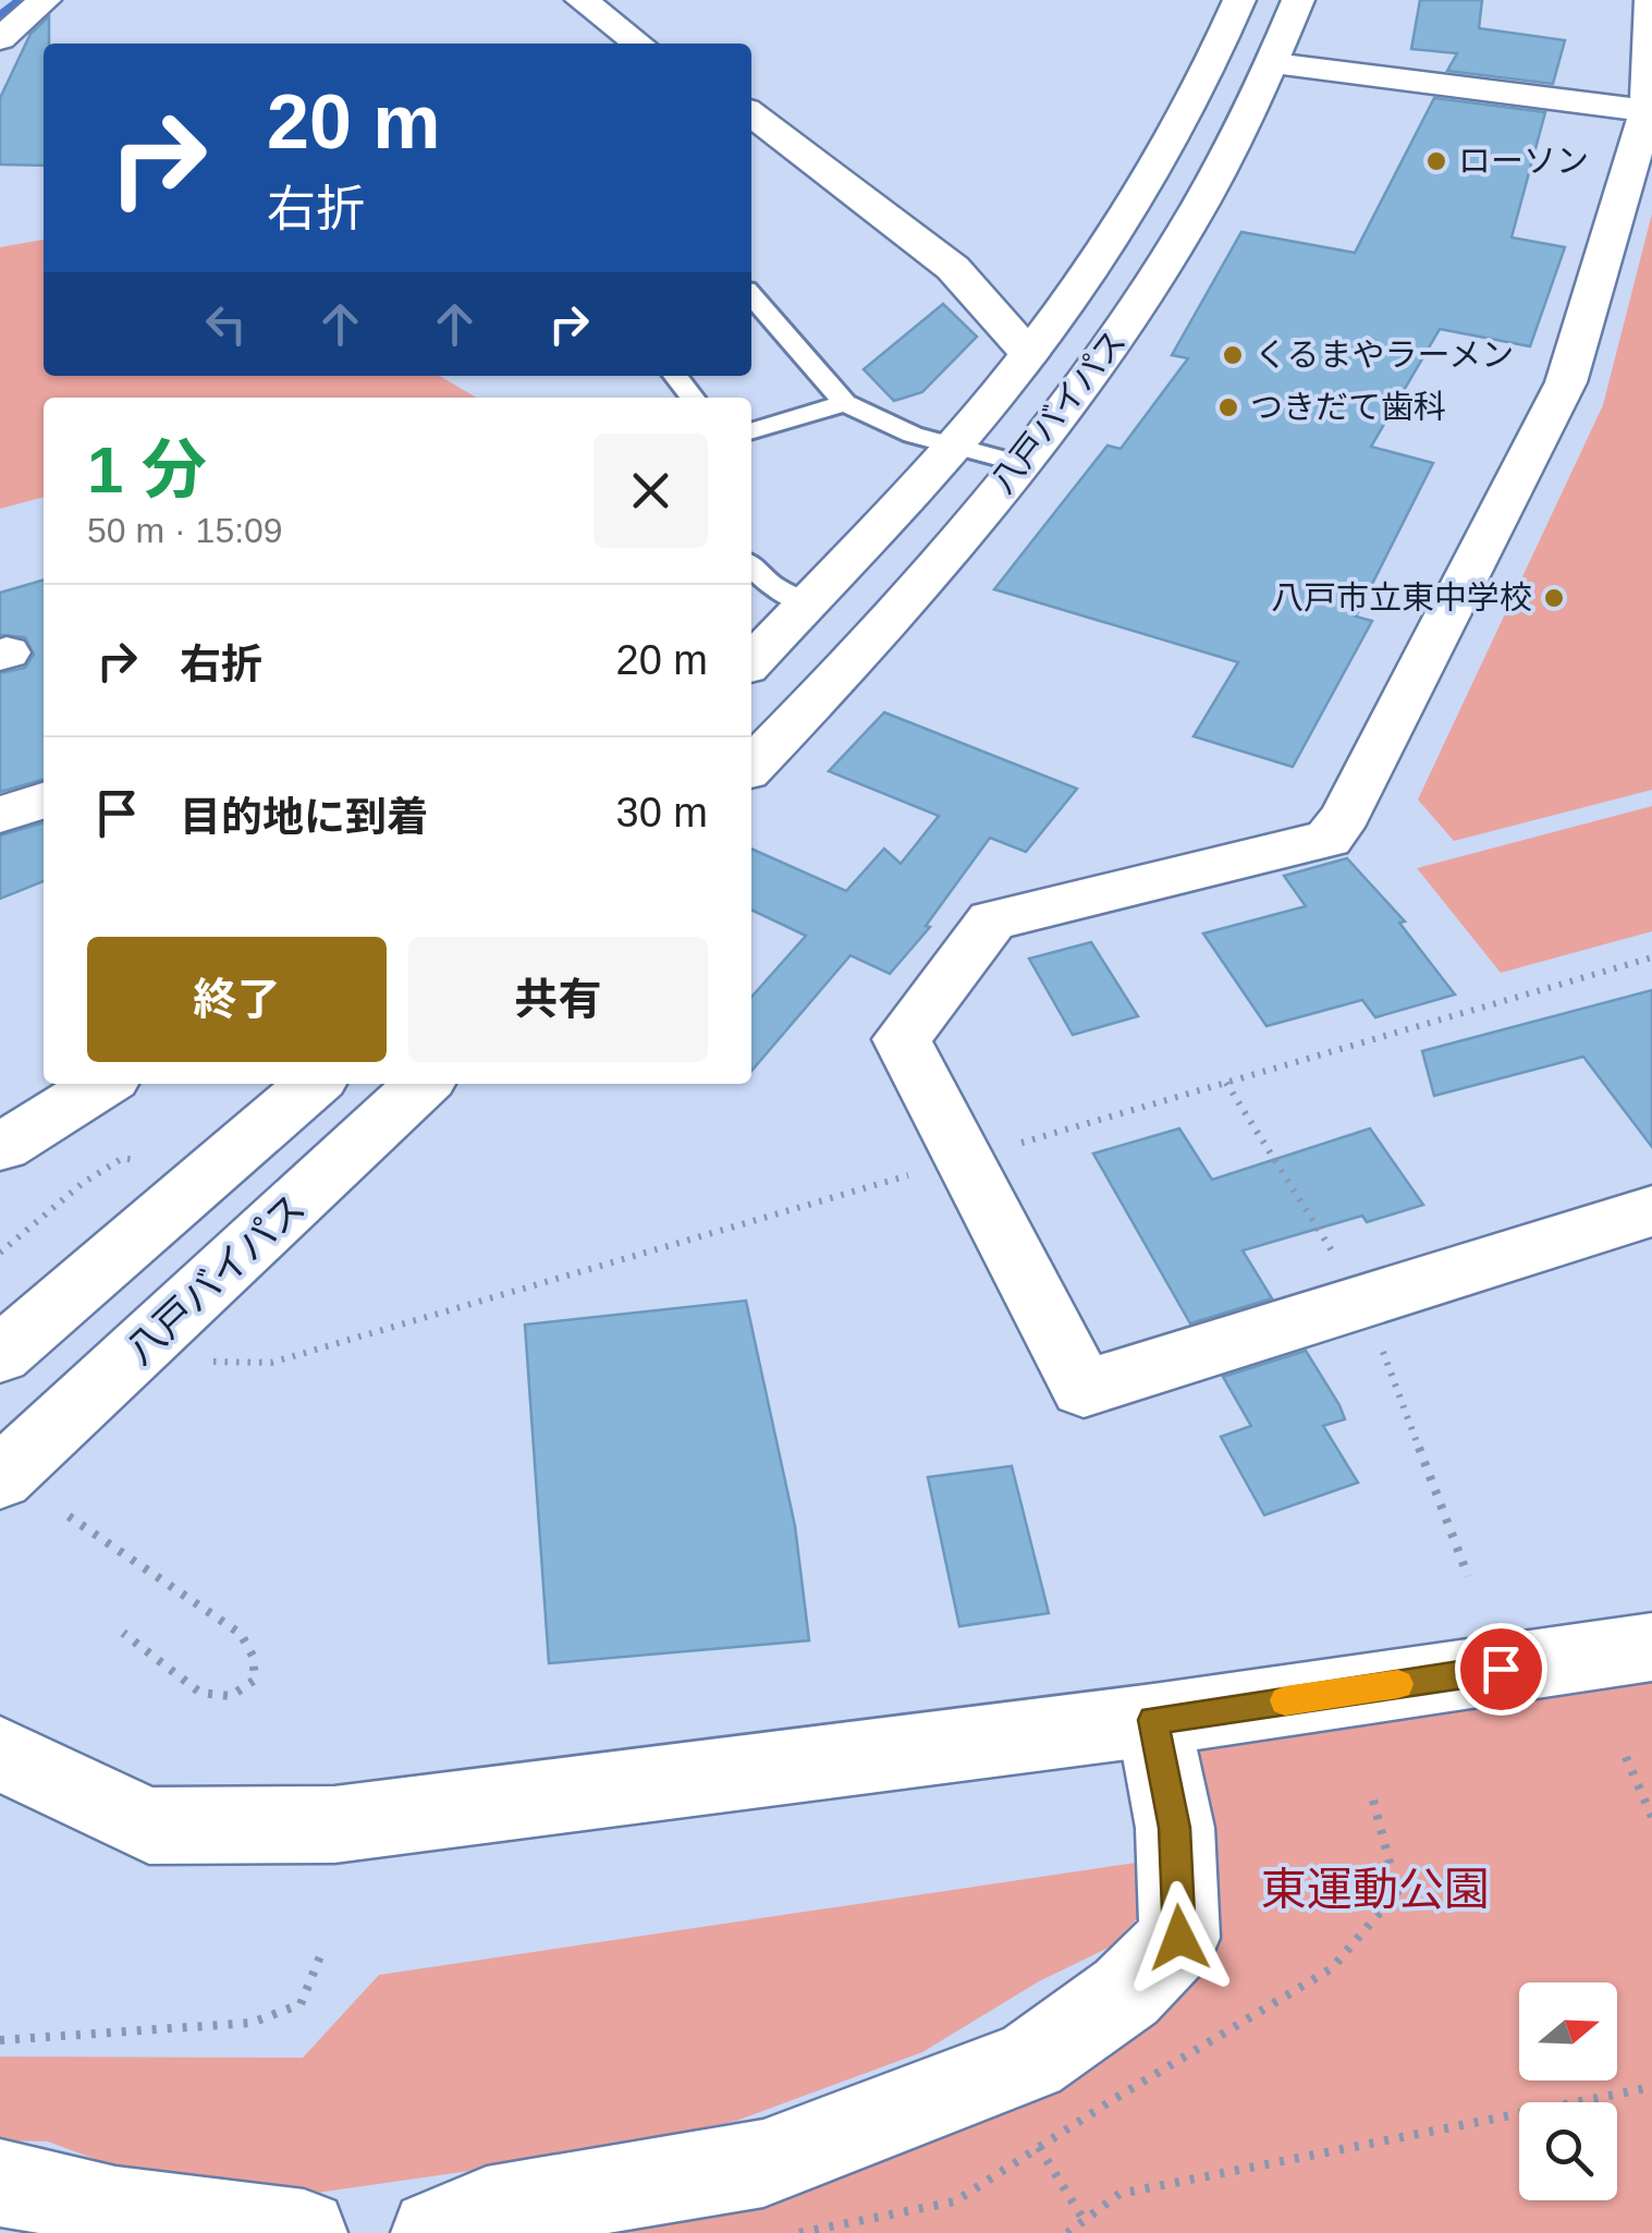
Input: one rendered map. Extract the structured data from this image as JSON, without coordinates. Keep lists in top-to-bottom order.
{
  "streets": {
    "main road": ["八戸バイパス"]
  },
  "parks": ["東運動公園"],
  "places": [
    "ローソン",
    "くるまやラーメン",
    "つきだて歯科",
    "八戸市立東中学校"
  ],
  "north": "right",
  "page": {
    "turn": ["20 m", "右折"],
    "heading": ["1 分", "50 m · 15:09"],
    "list": [
      {
        "name": "右折",
        "value": "20 m"
      },
      {
        "name": "目的地に到着",
        "value": "30 m"
      }
    ],
    "buttons": ["終了", "共有"]
  }
}
